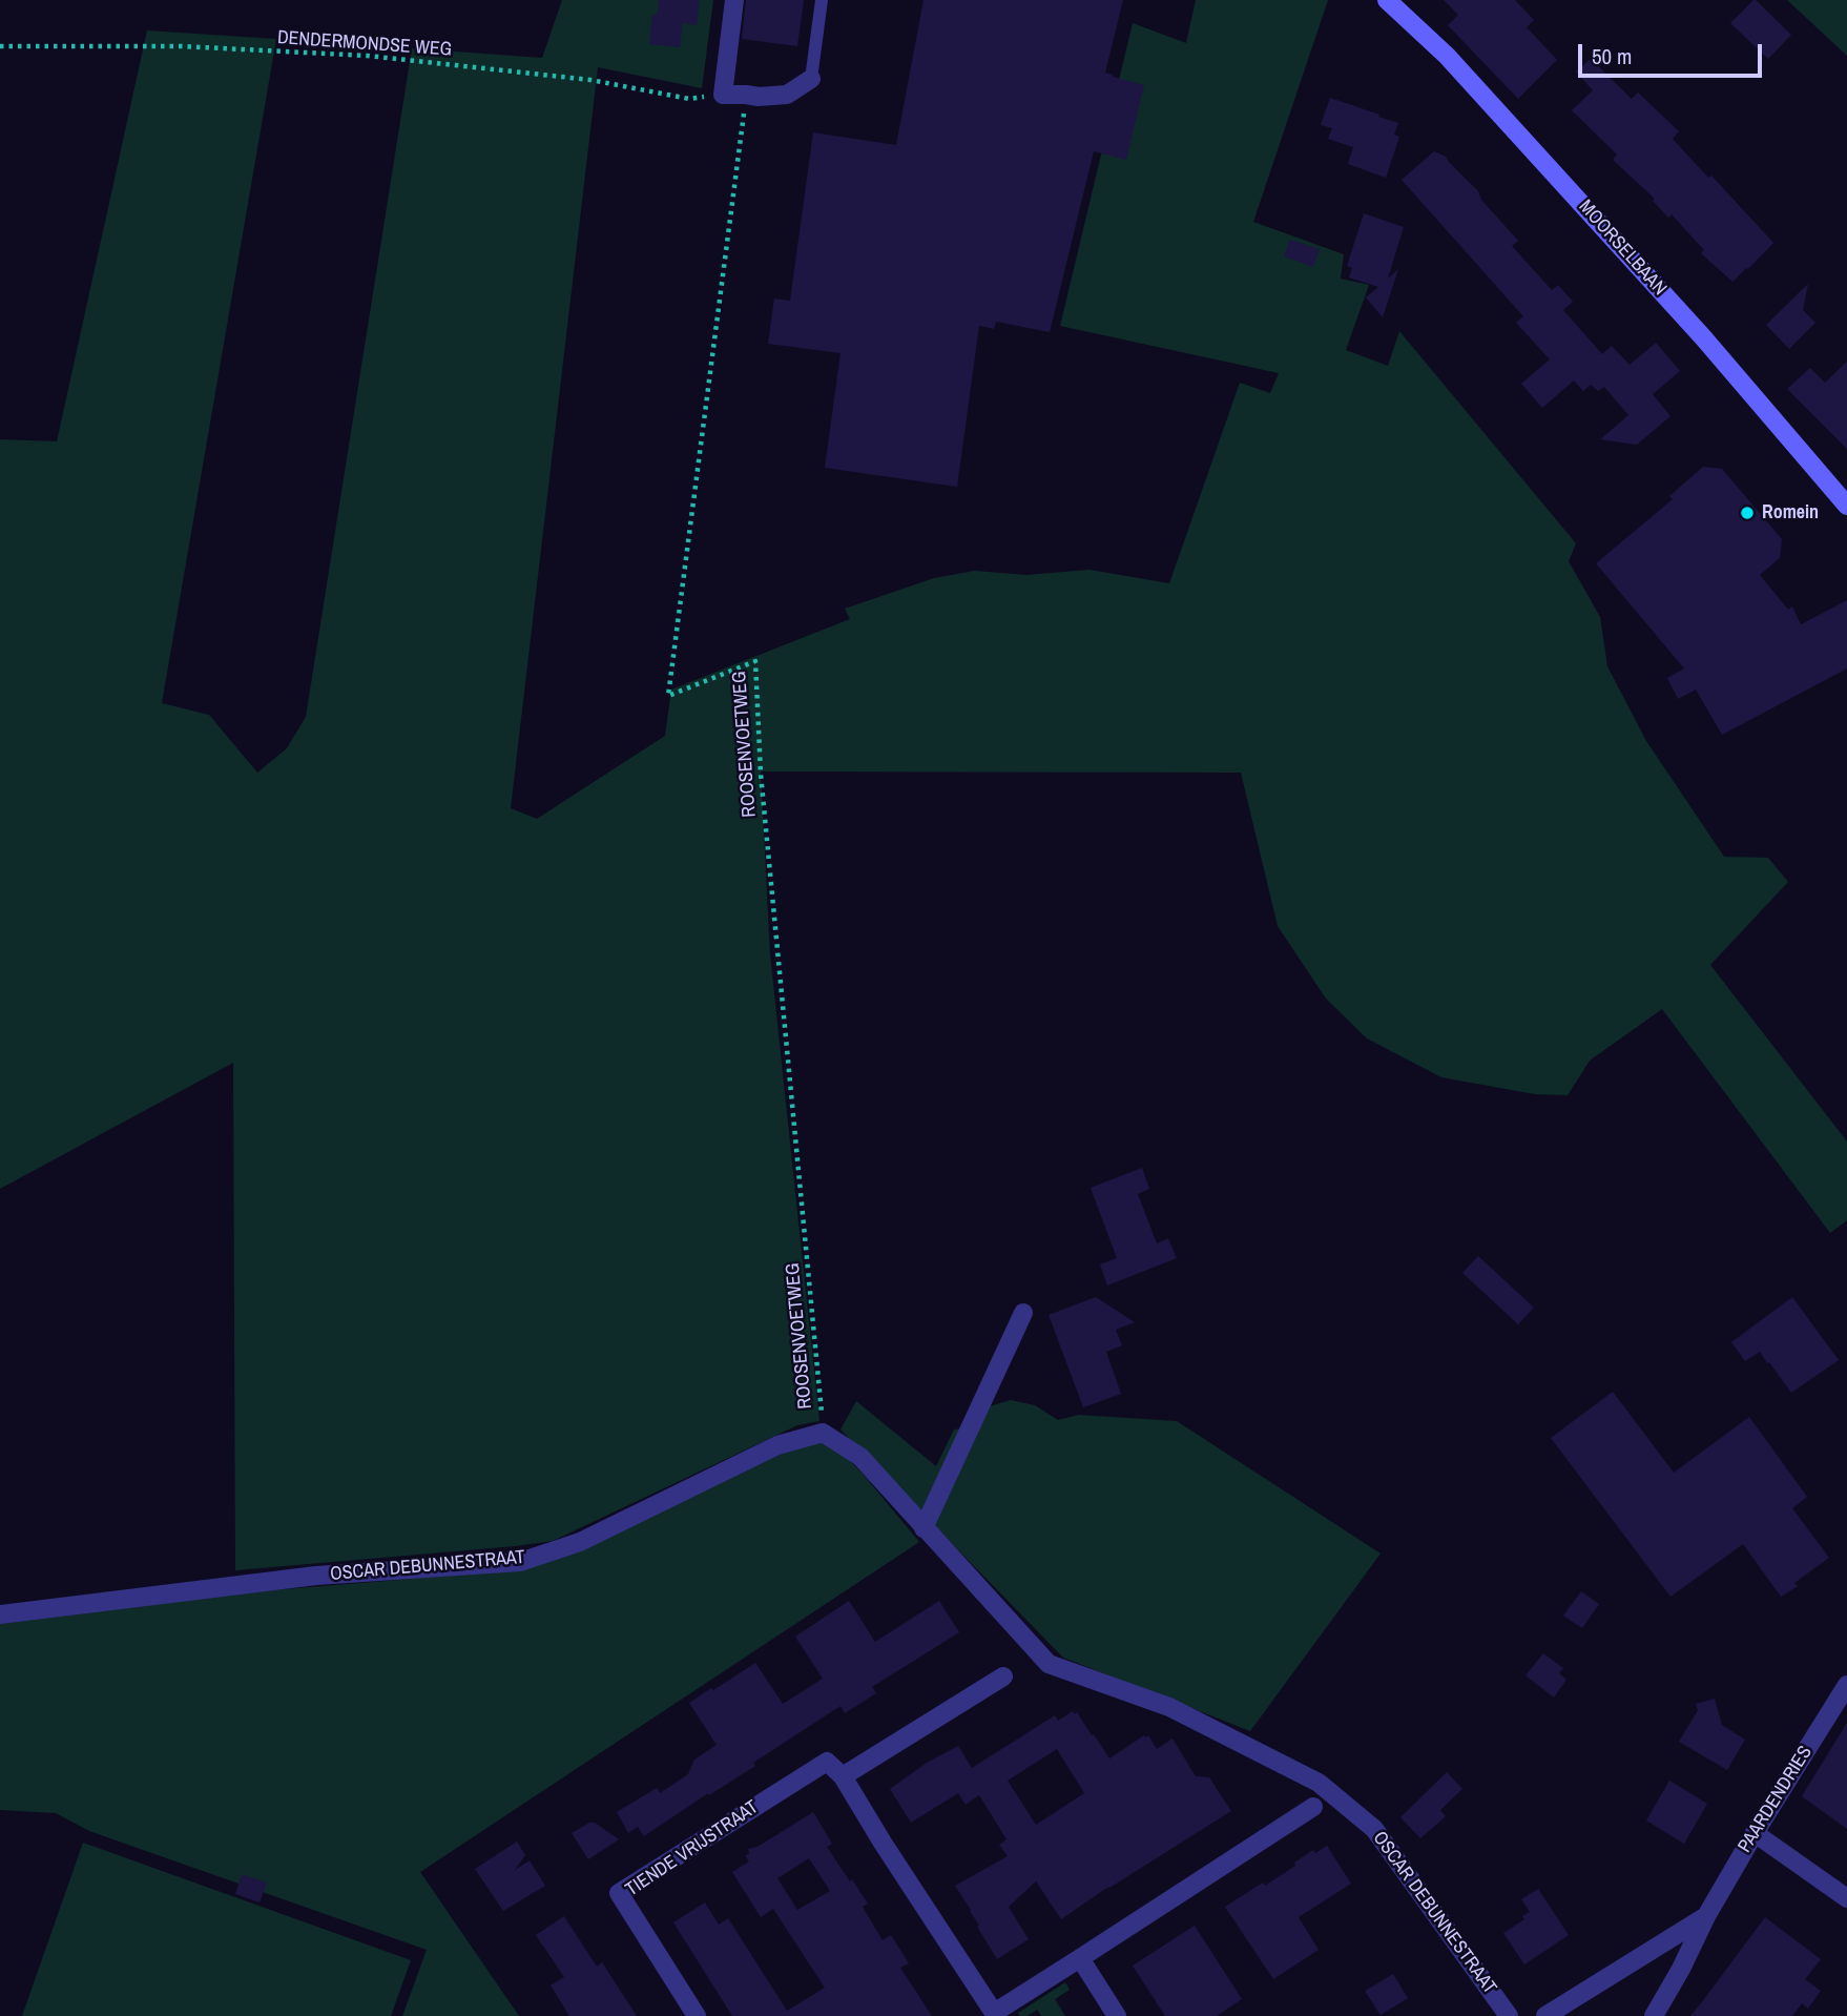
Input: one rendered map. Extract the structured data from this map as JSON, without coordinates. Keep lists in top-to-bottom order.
{
  "streets": {
    "main road": ["MOORSELBAAN"],
    "street": ["OSCAR DEBUNNESTRAAT", "PAARDENDRIES", "TIENDE VRIJSTRAAT"],
    "path": ["DENDERMONDSE WEG", "ROOSENVOETWEG"]
  },
  "crossings": [
    ["ROOSENVOETWEG", "OSCAR DEBUNNESTRAAT"]
  ],
  "places": ["Romein"],
  "scale_bar": "50 m"
}
